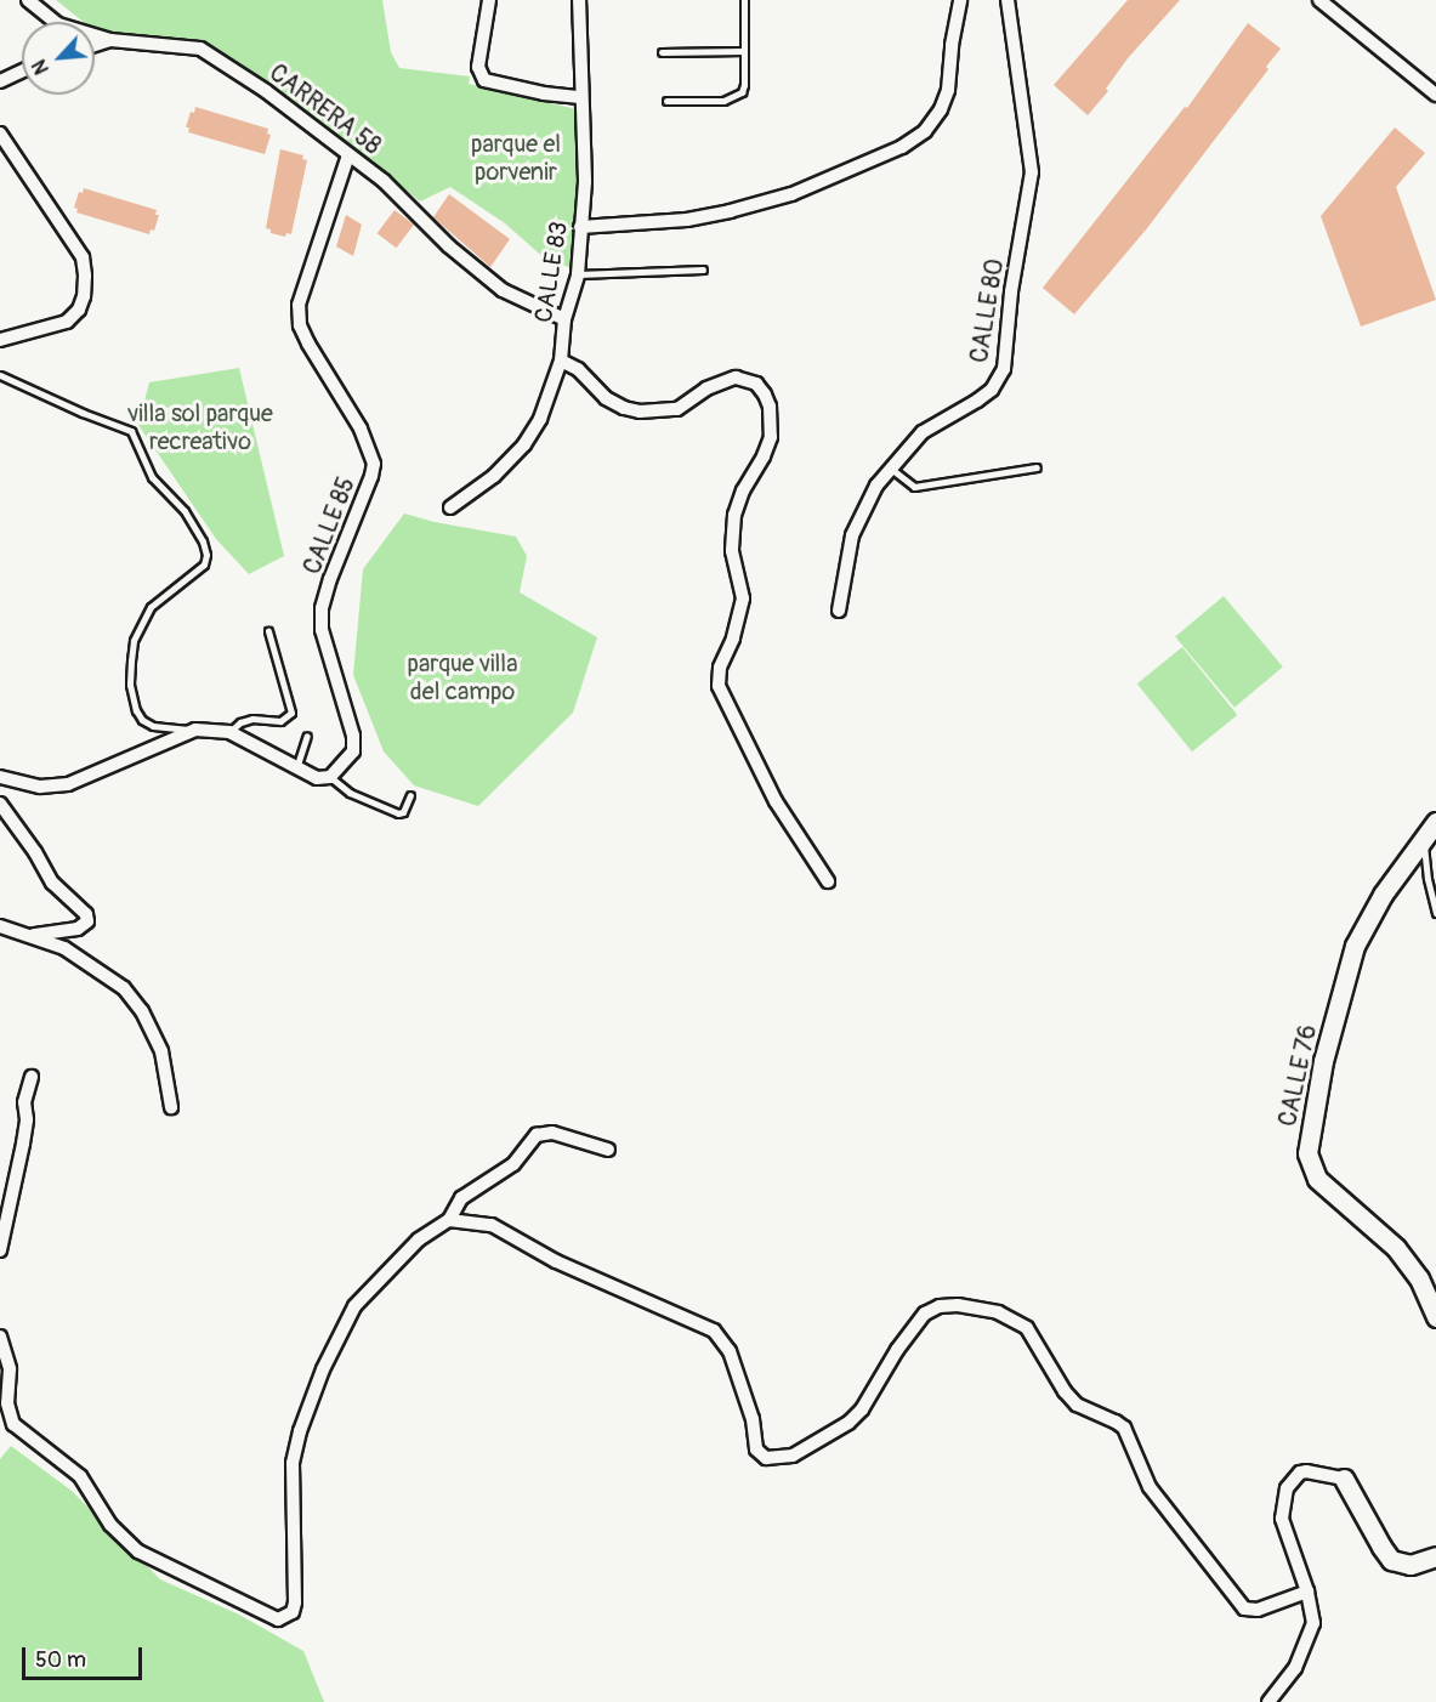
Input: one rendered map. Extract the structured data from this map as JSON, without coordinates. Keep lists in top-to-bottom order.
{
  "streets": {
    "street": [
      "CARRERA 58",
      "CALLE 83",
      "CALLE 80",
      "CALLE 85",
      "CALLE 76"
    ]
  },
  "crossings": [
    ["CARRERA 58", "CALLE 83"],
    ["CARRERA 58", "CALLE 85"]
  ],
  "parks": ["parque el porvenir", "villa sol parque recreativo", "parque villa del campo"],
  "scale_bar": "50 m",
  "north": "bottom left"
}
